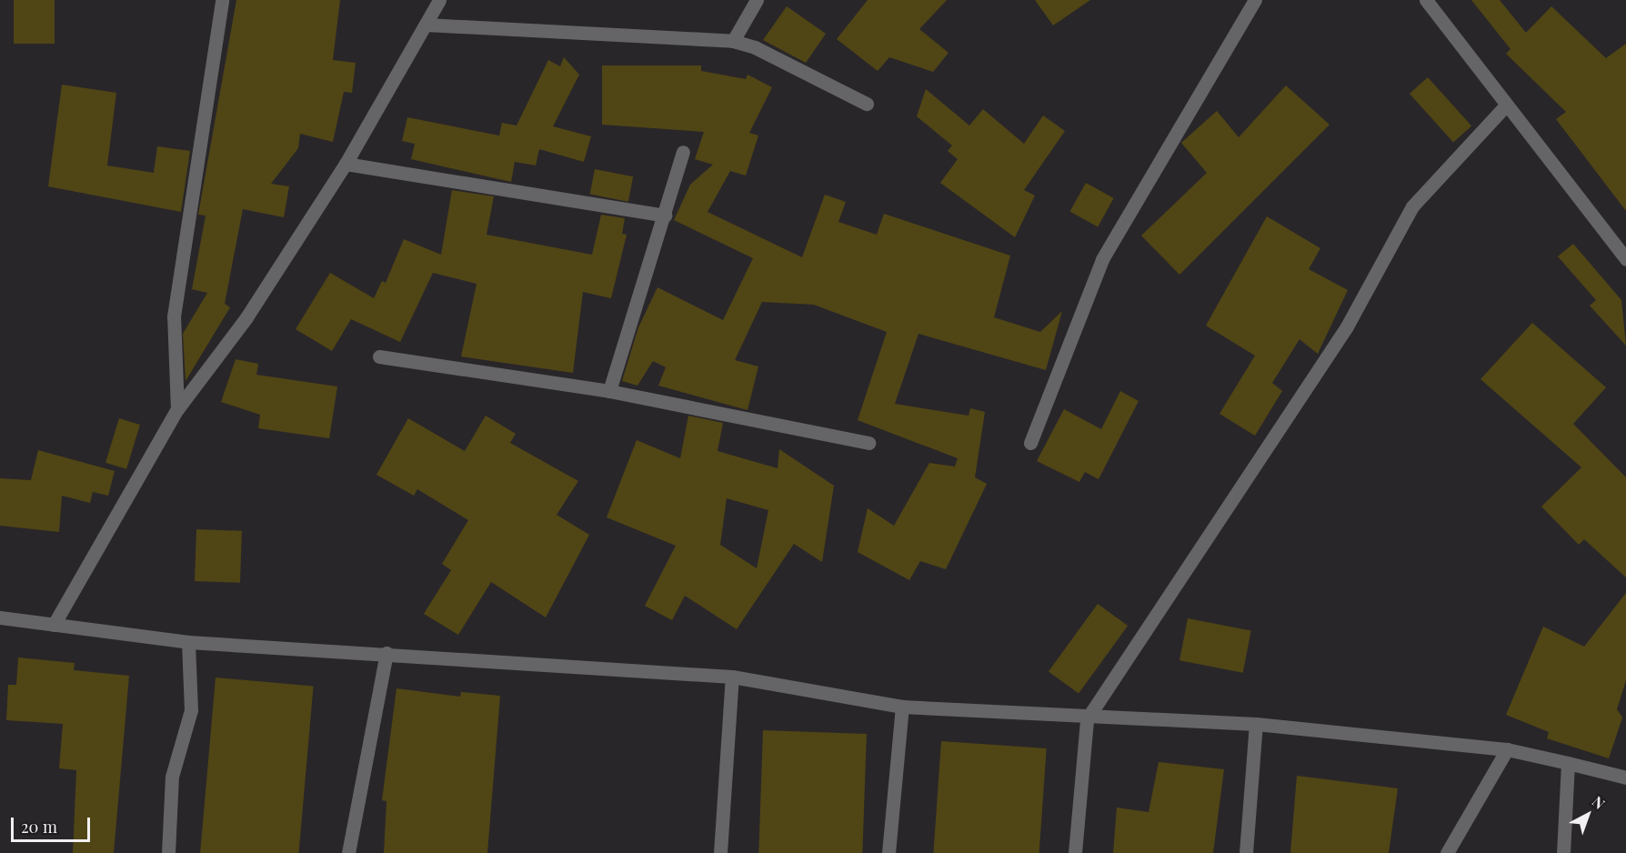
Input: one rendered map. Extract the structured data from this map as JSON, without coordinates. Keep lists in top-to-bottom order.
{
  "scale_bar": "20 m",
  "north": "top right"
}
